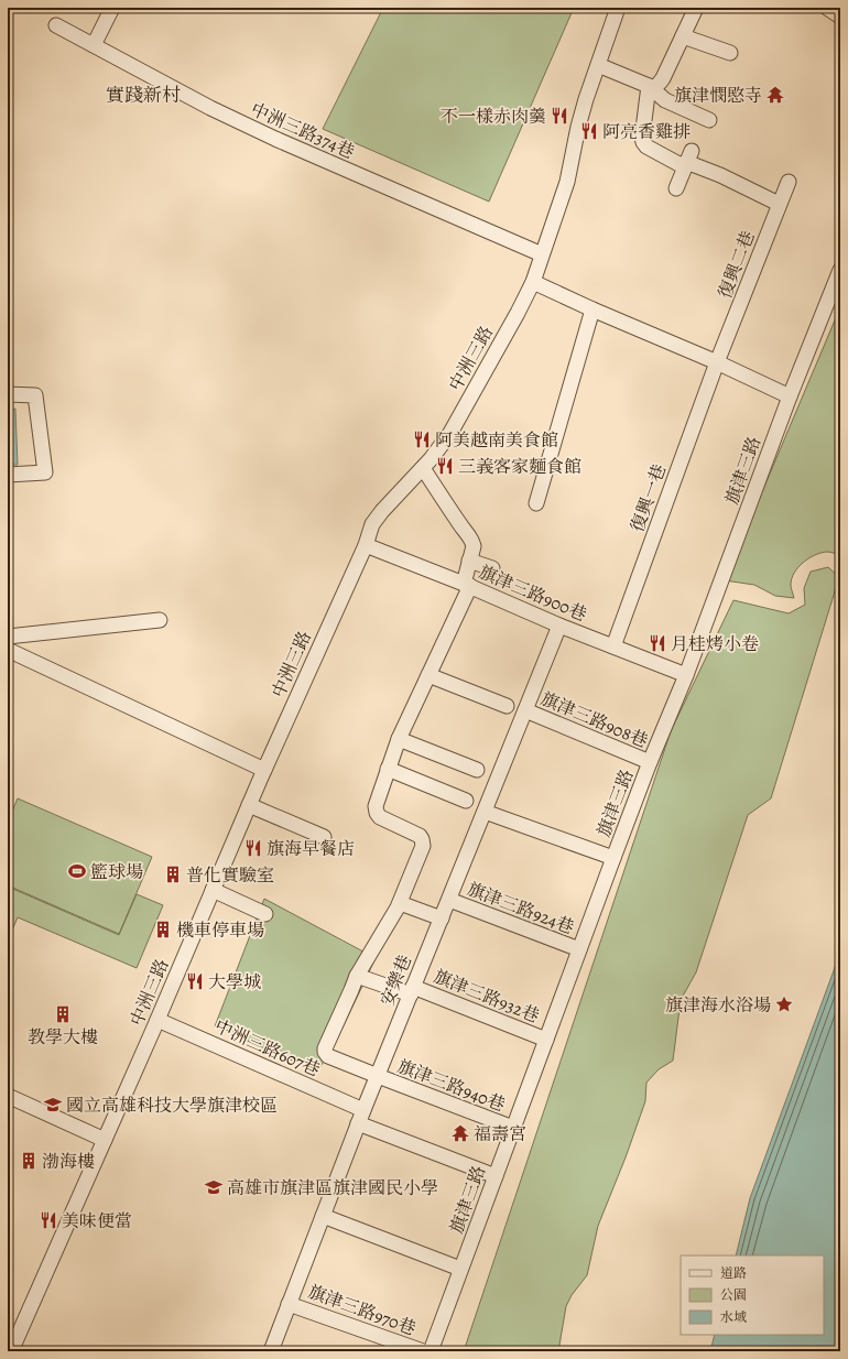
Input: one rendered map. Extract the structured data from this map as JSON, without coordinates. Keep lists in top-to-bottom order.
{
  "streets": {
    "street": [
      "中洲三路374巷",
      "復興二巷",
      "中洲三路",
      "旗津三路",
      "復興一巷",
      "旗津三路900巷",
      "旗津三路908巷",
      "旗津三路924巷",
      "安樂巷",
      "旗津三路932巷",
      "中洲三路607巷",
      "旗津三路940巷",
      "旗津三路970巷"
    ]
  },
  "crossings": [
    ["中洲三路374巷", "中洲三路"],
    ["復興二巷", "復興一巷"],
    ["中洲三路", "旗津三路900巷"],
    ["中洲三路", "中洲三路607巷"],
    ["旗津三路", "旗津三路900巷"],
    ["旗津三路", "旗津三路908巷"],
    ["旗津三路", "旗津三路924巷"],
    ["旗津三路", "旗津三路932巷"],
    ["旗津三路", "旗津三路940巷"],
    ["復興一巷", "旗津三路900巷"],
    ["旗津三路900巷", "安樂巷"],
    ["旗津三路908巷", "安樂巷"],
    ["旗津三路924巷", "安樂巷"],
    ["安樂巷", "旗津三路932巷"],
    ["安樂巷", "中洲三路607巷"],
    ["安樂巷", "旗津三路940巷"],
    ["安樂巷", "旗津三路970巷"],
    ["旗津三路932巷", "旗津三路940巷"]
  ],
  "districts": ["實踐新村"],
  "places": {
    "temple": ["旗津憫愍寺", "福壽宮"],
    "restaurant": [
      "不一樣赤肉羹",
      "阿亮香雞排",
      "阿美越南美食館",
      "三義客家麵食館",
      "月桂烤小卷",
      "旗海早餐店",
      "大學城",
      "美味便當"
    ],
    "sports": ["籃球場"],
    "building": [
      "普化實驗室",
      "機車停車場",
      "教學大樓",
      "渤海樓"
    ],
    "place": ["旗津海水浴場"],
    "school or university": ["國立高雄科技大學旗津校區", "高雄市旗津區旗津國民小學"]
  },
  "legend": ["道路", "公園", "水域"]
}
